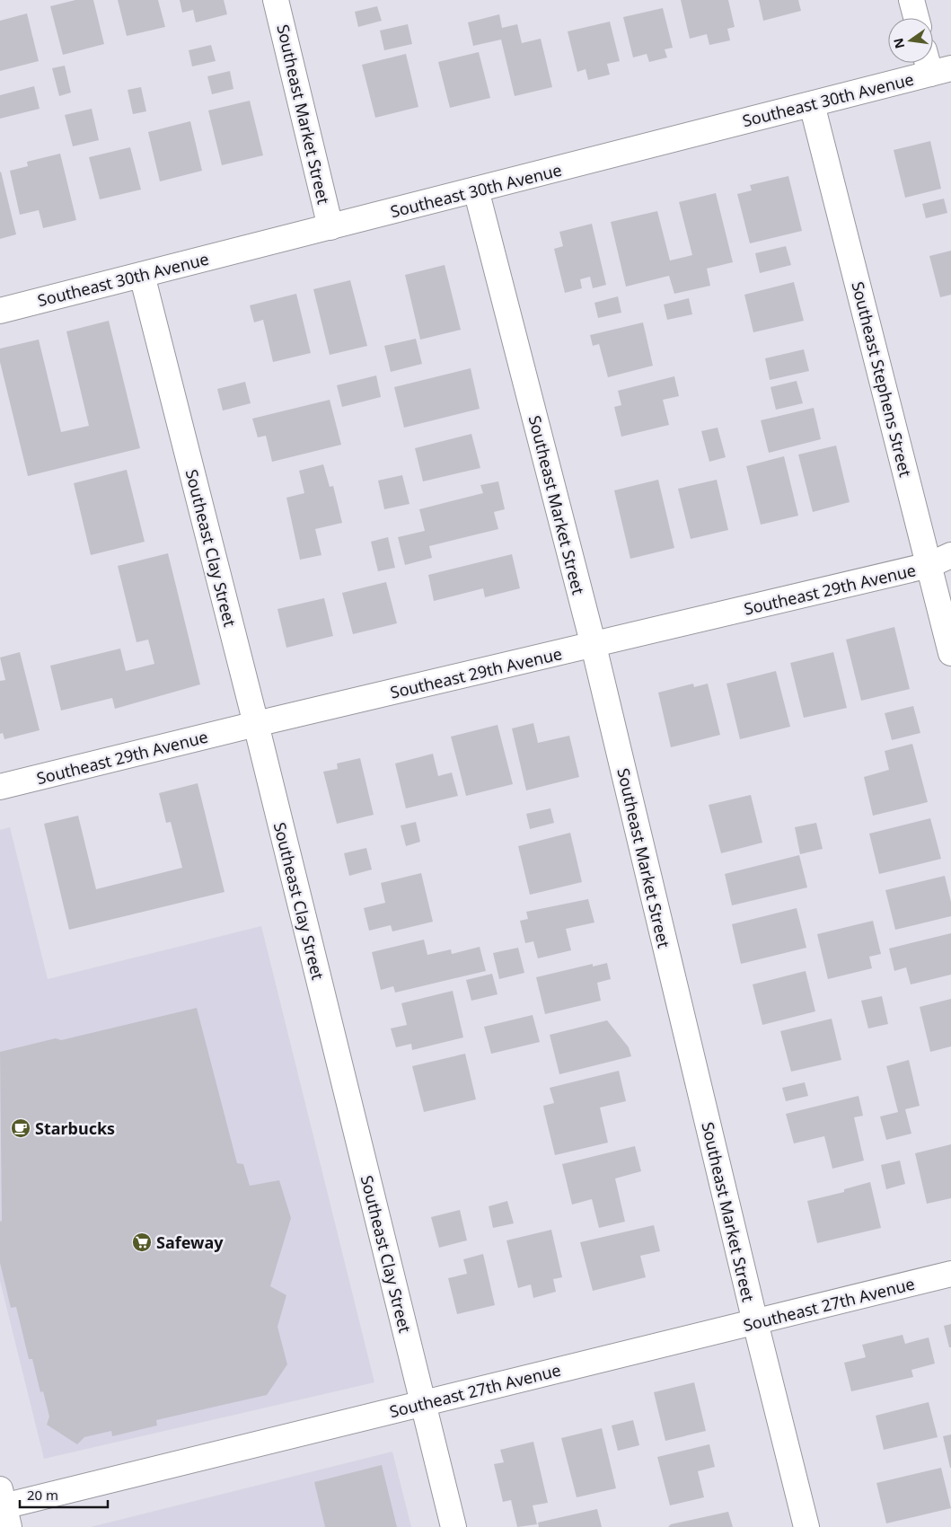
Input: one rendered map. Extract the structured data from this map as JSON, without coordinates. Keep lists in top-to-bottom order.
{
  "streets": {
    "street": [
      "Southeast 30th Avenue",
      "Southeast Market Street",
      "Southeast Stephens Street",
      "Southeast Clay Street",
      "Southeast 29th Avenue",
      "Southeast 27th Avenue"
    ]
  },
  "crossings": [
    ["Southeast 30th Avenue", "Southeast Market Street"],
    ["Southeast 30th Avenue", "Southeast Stephens Street"],
    ["Southeast 30th Avenue", "Southeast Clay Street"],
    ["Southeast Market Street", "Southeast 29th Avenue"],
    ["Southeast Market Street", "Southeast 27th Avenue"],
    ["Southeast Stephens Street", "Southeast 29th Avenue"],
    ["Southeast Clay Street", "Southeast 29th Avenue"],
    ["Southeast Clay Street", "Southeast 27th Avenue"]
  ],
  "places": {
    "cafe": ["Starbucks"],
    "supermarket": ["Safeway"]
  },
  "scale_bar": "20 m",
  "north": "left"
}
